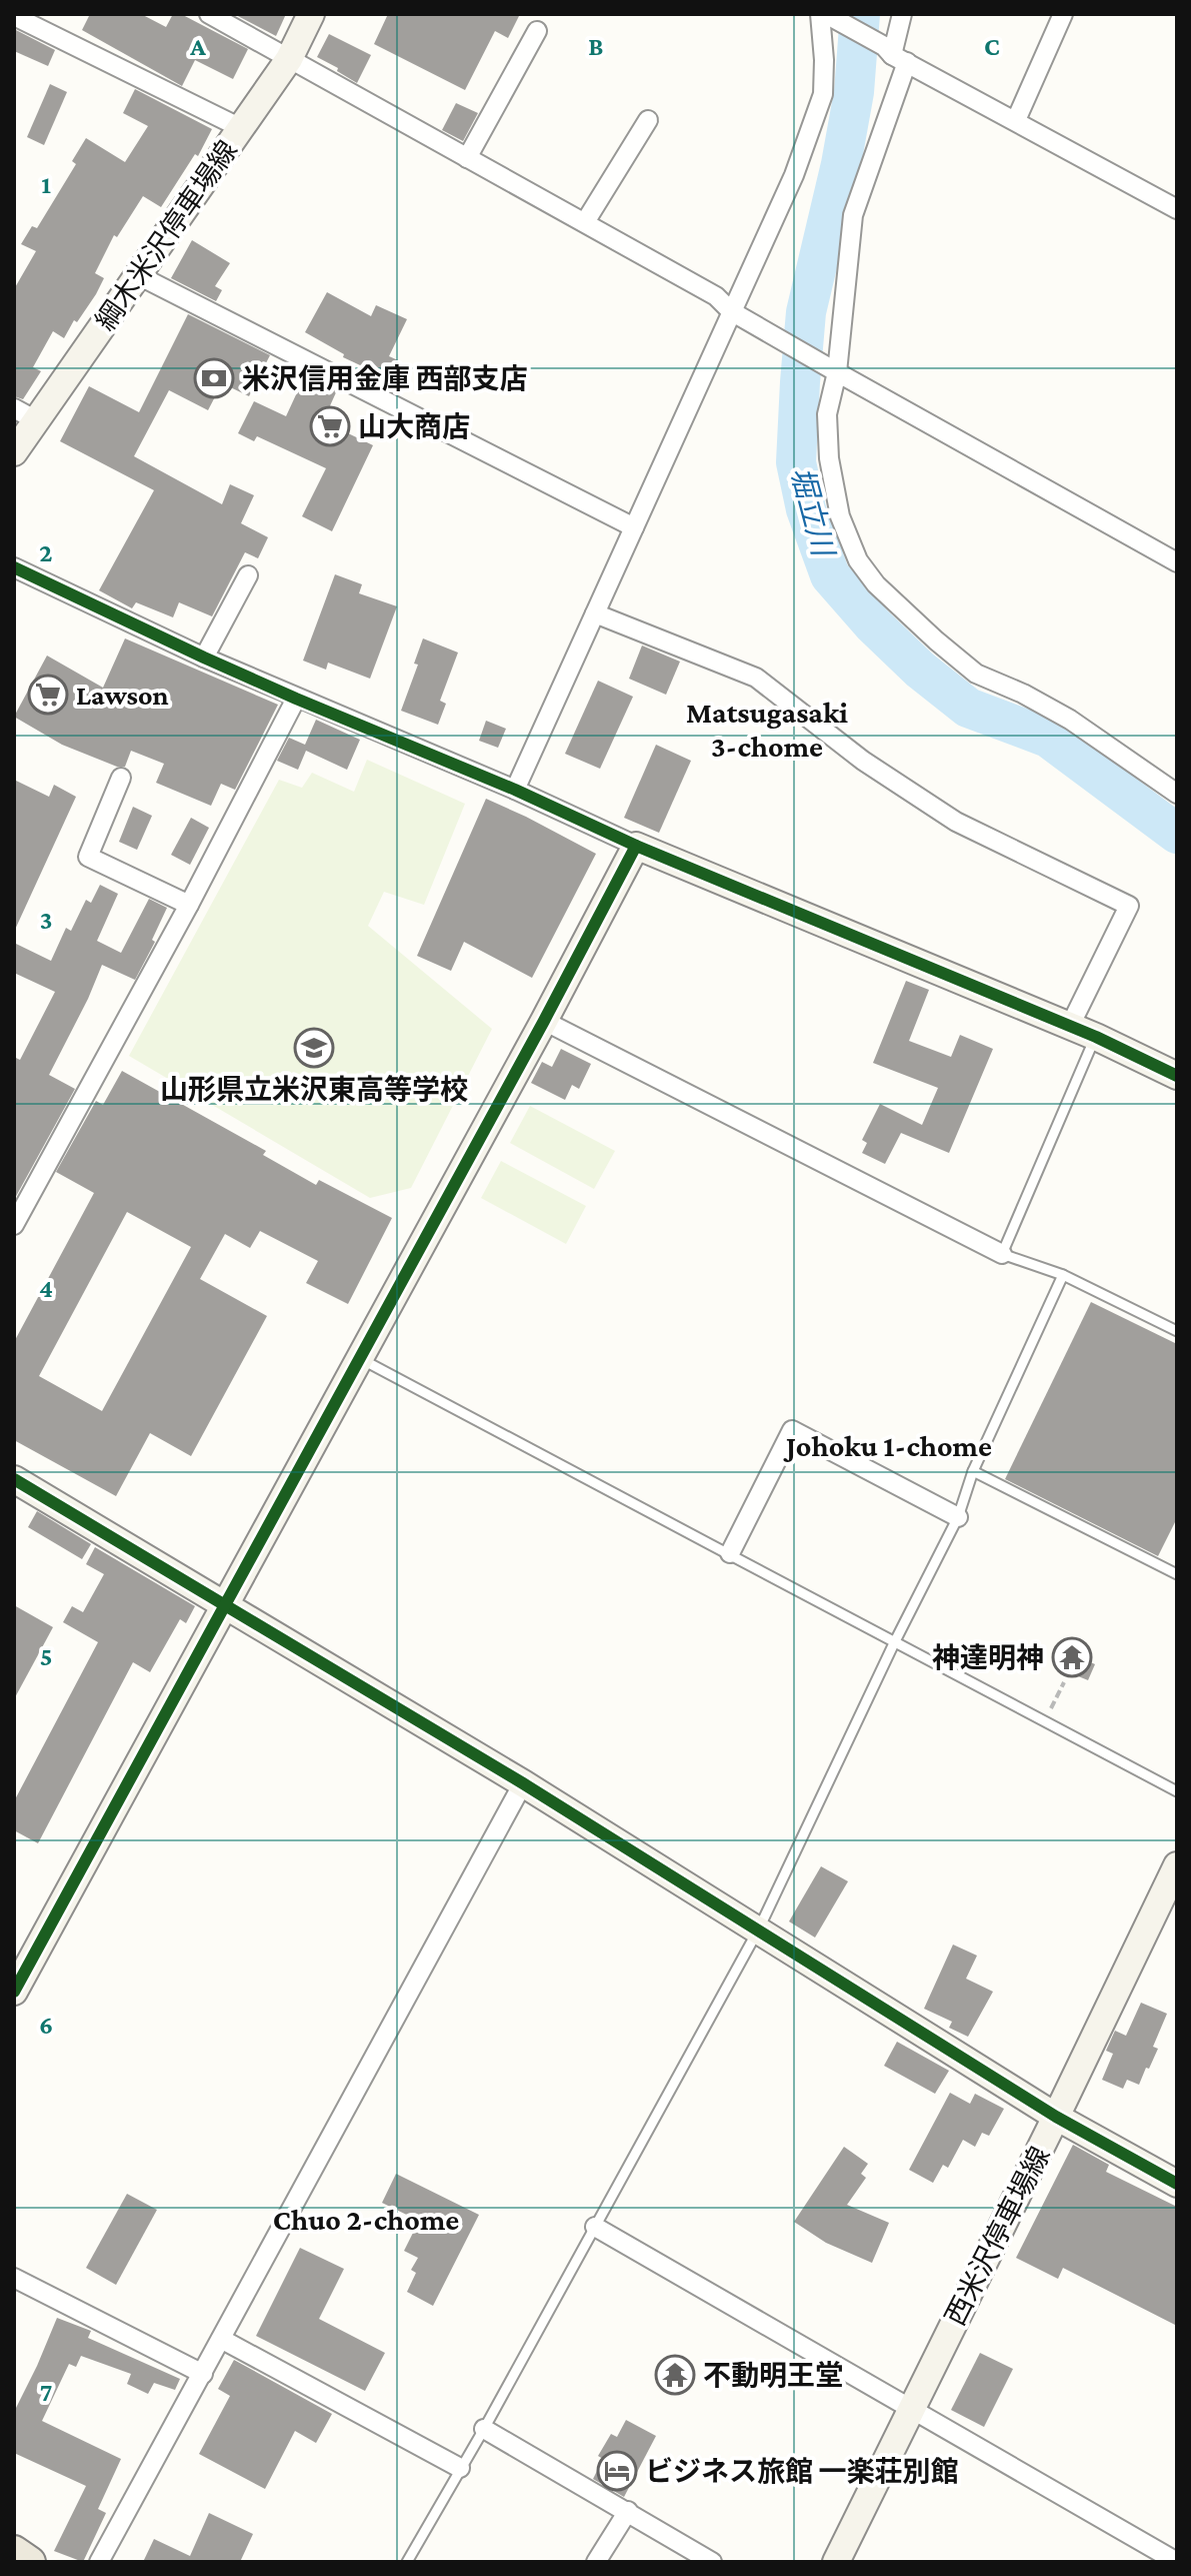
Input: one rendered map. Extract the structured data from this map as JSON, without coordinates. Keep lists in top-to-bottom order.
{
  "streets": {
    "street": ["綱木米沢停車場線", "西米沢停車場線"]
  },
  "districts": ["Matsugasaki 3-chome", "Johoku 1-chome", "Chuo 2-chome"],
  "water": ["堀立川"],
  "places": {
    "bank": ["米沢信用金庫 西部支店"],
    "supermarket": ["山大商店", "Lawson"],
    "school or university": ["山形県立米沢東高等学校"],
    "temple": ["神達明神", "不動明王堂"],
    "hotel": ["ビジネス旅館 一楽荘別館"]
  },
  "grid": {
    "columns": ["A", "B", "C"],
    "rows": [
      "1",
      "2",
      "3",
      "4",
      "5",
      "6",
      "7"
    ]
  }
}
